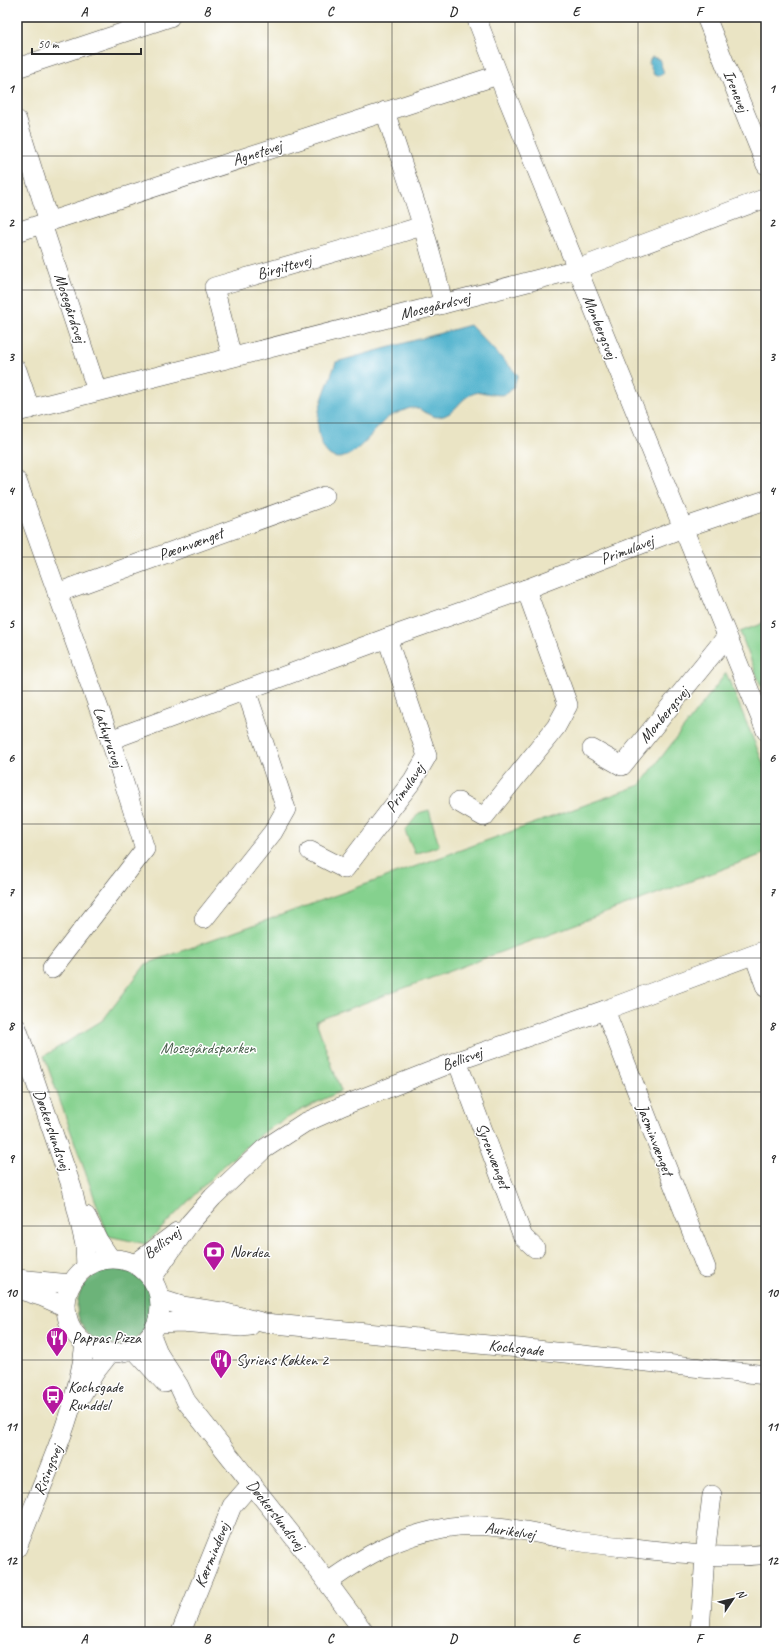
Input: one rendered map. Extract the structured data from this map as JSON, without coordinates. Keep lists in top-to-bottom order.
{
  "streets": {
    "street": [
      "Irenevej",
      "Agnetevej",
      "Birgittevej",
      "Mosegårdsvej",
      "Monbergsvej",
      "Pæonvænget",
      "Primulavej",
      "Lathyrusvej",
      "Bellisvej",
      "Døckerslundsvej",
      "Jasminvænget",
      "Syrenvænget",
      "Kochsgade",
      "Risingsvej",
      "Aurikelvej",
      "Kærmindevej"
    ]
  },
  "crossings": [
    ["Agnetevej", "Mosegårdsvej"],
    ["Agnetevej", "Monbergsvej"],
    ["Birgittevej", "Mosegårdsvej"],
    ["Mosegårdsvej", "Monbergsvej"],
    ["Monbergsvej", "Primulavej"],
    ["Pæonvænget", "Lathyrusvej"],
    ["Primulavej", "Lathyrusvej"],
    ["Bellisvej", "Døckerslundsvej"],
    ["Bellisvej", "Jasminvænget"],
    ["Bellisvej", "Syrenvænget"],
    ["Bellisvej", "Kochsgade"],
    ["Bellisvej", "Risingsvej"],
    ["Døckerslundsvej", "Kochsgade"],
    ["Døckerslundsvej", "Risingsvej"],
    ["Døckerslundsvej", "Aurikelvej"],
    ["Døckerslundsvej", "Kærmindevej"],
    ["Kochsgade", "Risingsvej"]
  ],
  "parks": ["Mosegårdsparken"],
  "places": {
    "bank": ["Nordea"],
    "restaurant": ["Pappas Pizza", "Syriens Køkken 2"],
    "bus stop": ["Kochsgade Runddel"]
  },
  "scale_bar": "50 m",
  "north": "top right",
  "grid": {
    "columns": [
      "A",
      "B",
      "C",
      "D",
      "E",
      "F"
    ],
    "rows": [
      "1",
      "2",
      "3",
      "4",
      "5",
      "6",
      "7",
      "8",
      "9",
      "10",
      "11",
      "12"
    ]
  }
}
